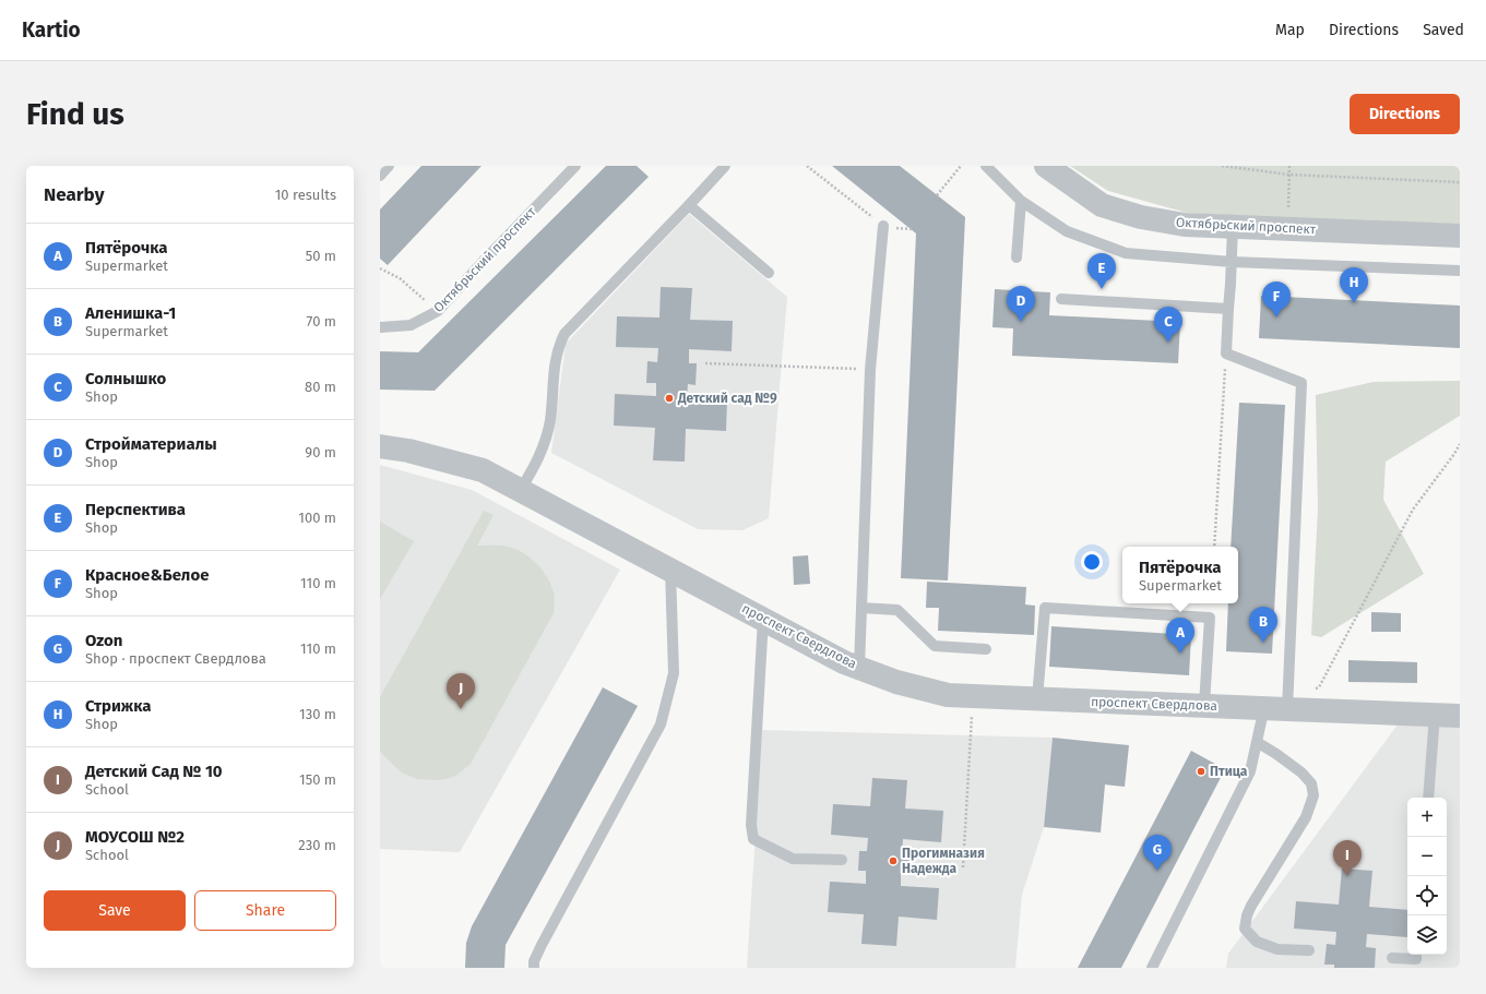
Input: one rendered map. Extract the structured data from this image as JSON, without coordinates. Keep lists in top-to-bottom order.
{
  "streets": {
    "street": ["Октябрьский проспект", "проспект Свердлова"]
  },
  "places": ["Детский сад №9", "Птица", "Прогимназия Надежда"],
  "page": {
    "header": "Kartio",
    "nav": ["Map", "Directions", "Saved"],
    "buttons": [
      "Directions",
      ["Save", "Share"]
    ],
    "title": "Find us",
    "heading": ["Nearby", "10 results"],
    "list": [
      {
        "mark": "A",
        "name": "Пятёрочка",
        "note": "Supermarket",
        "value": "50 m"
      },
      {
        "mark": "B",
        "name": "Аленишка-1",
        "note": "Supermarket",
        "value": "70 m"
      },
      {
        "mark": "C",
        "name": "Солнышко",
        "note": "Shop",
        "value": "80 m"
      },
      {
        "mark": "D",
        "name": "Стройматериалы",
        "note": "Shop",
        "value": "90 m"
      },
      {
        "mark": "E",
        "name": "Перспектива",
        "note": "Shop",
        "value": "100 m"
      },
      {
        "mark": "F",
        "name": "Красное&Белое",
        "note": "Shop",
        "value": "110 m"
      },
      {
        "mark": "G",
        "name": "Ozon",
        "note": "Shop · проспект Свердлова",
        "value": "110 m"
      },
      {
        "mark": "H",
        "name": "Стрижка",
        "note": "Shop",
        "value": "130 m"
      },
      {
        "mark": "I",
        "name": "Детский Сад № 10",
        "note": "School",
        "value": "150 m"
      },
      {
        "mark": "J",
        "name": "МОУСОШ №2",
        "note": "School",
        "value": "230 m"
      }
    ],
    "pins": [
      "E",
      "H",
      "F",
      "D",
      "C",
      "B",
      "A",
      "J",
      "G",
      "I"
    ],
    "popup": ["Пятёрочка", "Supermarket"],
    "map_buttons": ["+", "−"]
  }
}
